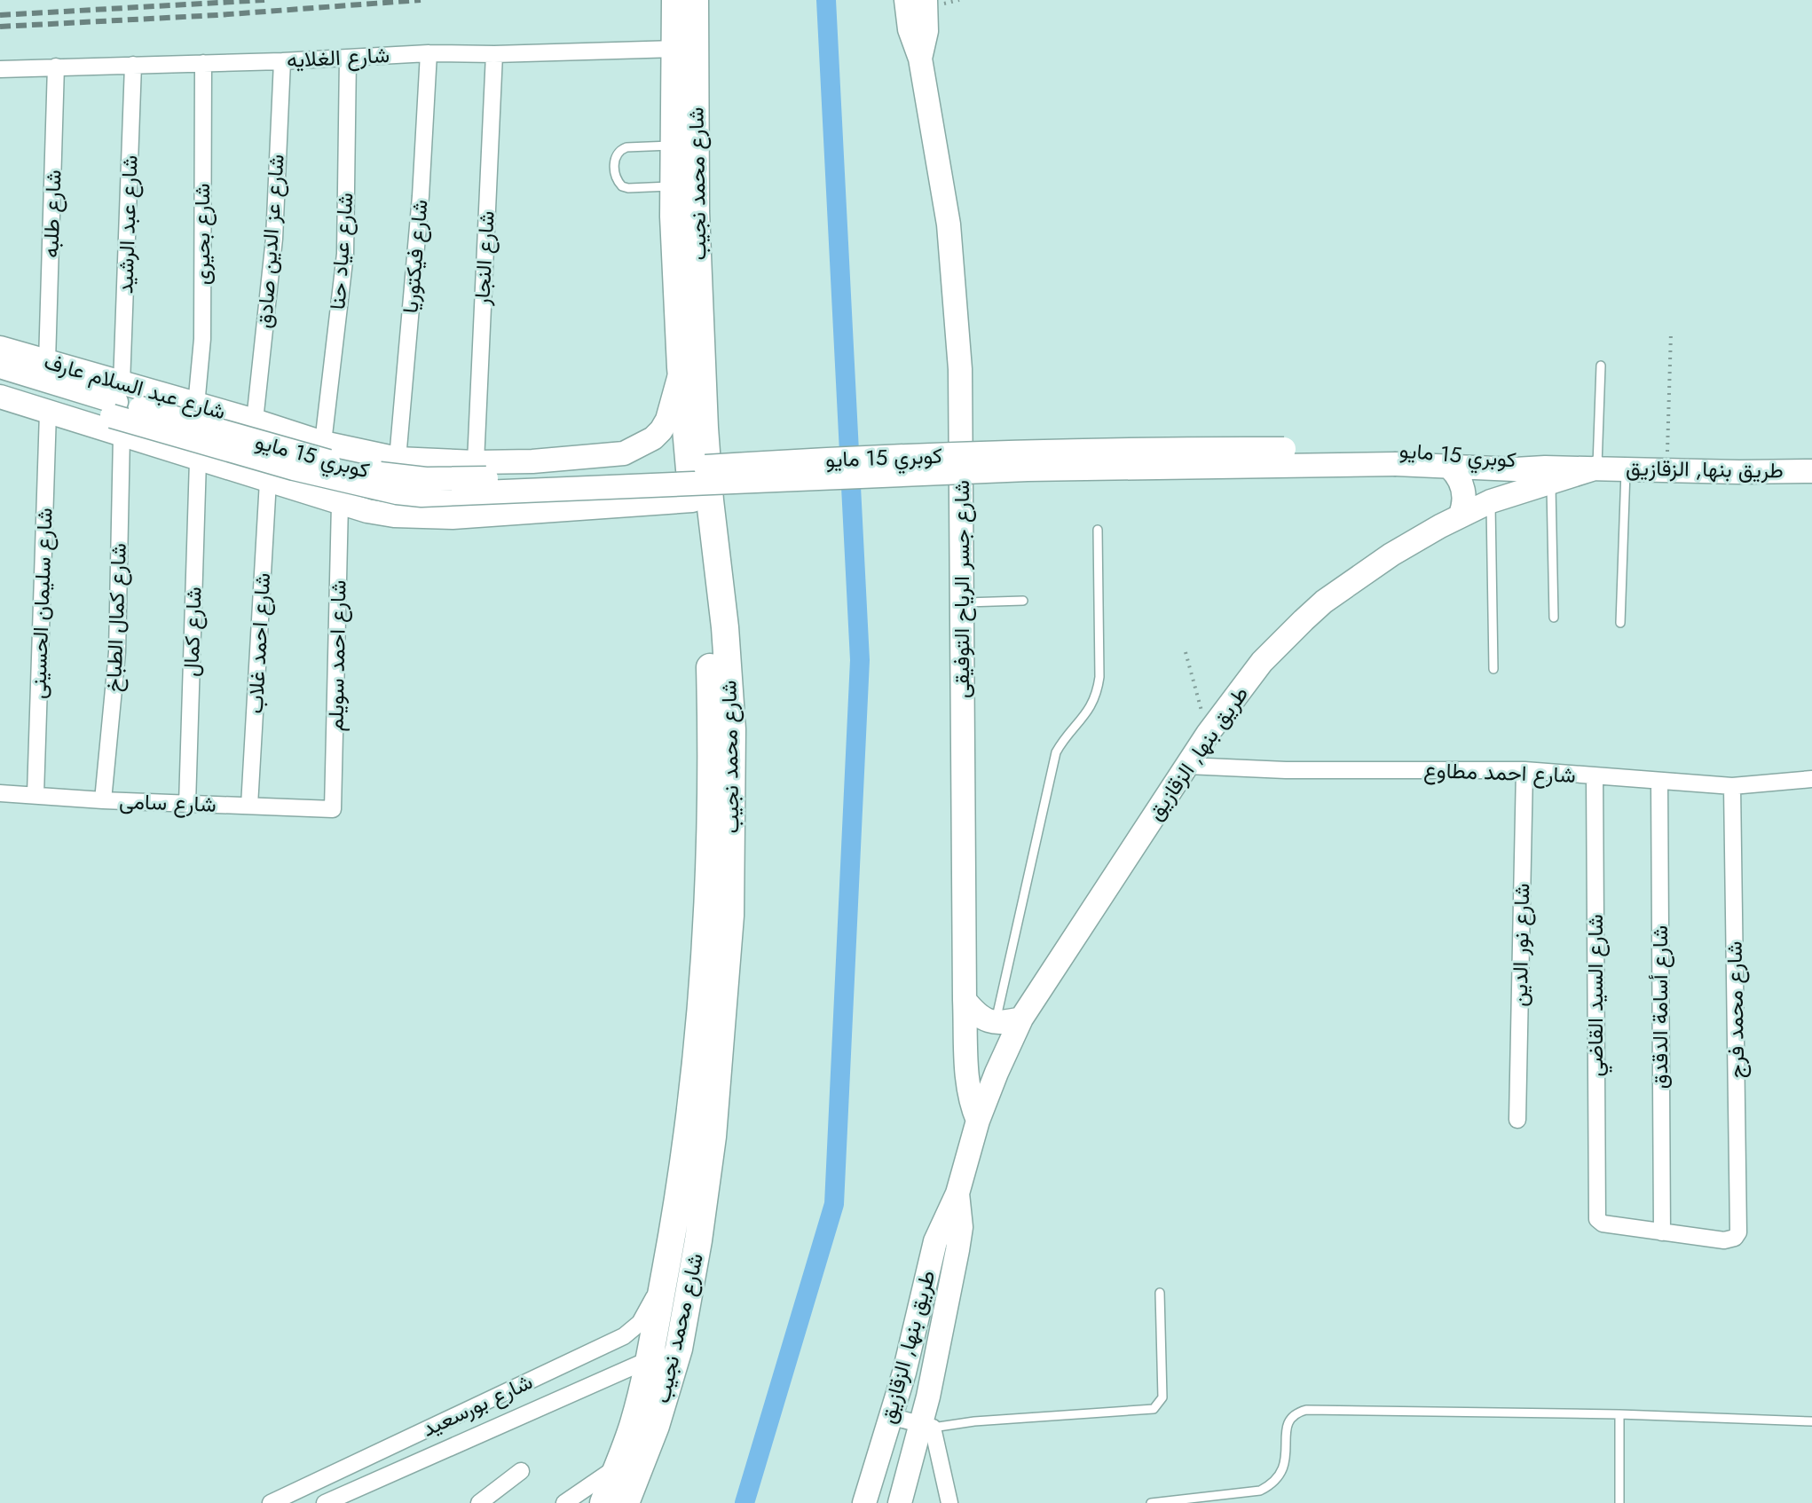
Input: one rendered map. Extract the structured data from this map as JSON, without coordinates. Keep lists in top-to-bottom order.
{
  "streets": {
    "highway": ["شارع محمد نجيب"],
    "main road": [
      "شارع عبد السلام عارف",
      "كوبري 15 مايو",
      "طريق بنها, الزقازيق",
      "شارع جسر الرياح التوفيقى"
    ],
    "street": [
      "شارع الغلايه",
      "شارع طلبه",
      "شارع عبد الرشيد",
      "شارع بحيرى",
      "شارع عز الدين صادق",
      "شارع عياد حنا",
      "شارع فيكتوريا",
      "شارع النجار",
      "شارع سليمان الحسينى",
      "شارع كمال الطباخ",
      "شارع كمال",
      "شارع احمد غلاب",
      "شارع احمد سويلم",
      "شارع احمد مطاوع",
      "شارع سامى",
      "شارع نور الدين",
      "شارع السيد القاضي",
      "شارع أسامة الدقدق",
      "شارع محمد فرج",
      "شارع بورسعيد"
    ]
  },
  "crossings": [
    ["شارع الغلايه", "شارع محمد نجيب"],
    ["شارع الغلايه", "شارع طلبه"],
    ["شارع الغلايه", "شارع عبد الرشيد"],
    ["شارع الغلايه", "شارع بحيرى"],
    ["شارع الغلايه", "شارع عز الدين صادق"],
    ["شارع الغلايه", "شارع عياد حنا"],
    ["شارع الغلايه", "شارع فيكتوريا"],
    ["شارع الغلايه", "شارع النجار"],
    ["شارع محمد نجيب", "شارع عبد السلام عارف"],
    ["شارع محمد نجيب", "شارع بورسعيد"],
    ["شارع طلبه", "شارع عبد السلام عارف"],
    ["شارع عبد الرشيد", "شارع عبد السلام عارف"],
    ["شارع عبد الرشيد", "كوبري 15 مايو"],
    ["شارع عبد الرشيد", "شارع كمال الطباخ"],
    ["شارع بحيرى", "شارع عبد السلام عارف"],
    ["شارع عز الدين صادق", "شارع عبد السلام عارف"],
    ["شارع عياد حنا", "شارع عبد السلام عارف"],
    ["شارع فيكتوريا", "شارع عبد السلام عارف"],
    ["شارع النجار", "شارع عبد السلام عارف"],
    ["شارع عبد السلام عارف", "كوبري 15 مايو"],
    ["شارع عبد السلام عارف", "شارع كمال الطباخ"],
    ["شارع عبد السلام عارف", "شارع كمال"],
    ["شارع عبد السلام عارف", "شارع احمد غلاب"],
    ["شارع عبد السلام عارف", "شارع احمد سويلم"],
    ["كوبري 15 مايو", "طريق بنها, الزقازيق"],
    ["كوبري 15 مايو", "شارع سليمان الحسينى"],
    ["كوبري 15 مايو", "شارع كمال الطباخ"],
    ["طريق بنها, الزقازيق", "شارع جسر الرياح التوفيقى"],
    ["طريق بنها, الزقازيق", "شارع احمد مطاوع"],
    ["شارع سليمان الحسينى", "شارع سامى"],
    ["شارع كمال الطباخ", "شارع سامى"],
    ["شارع كمال", "شارع سامى"],
    ["شارع احمد غلاب", "شارع سامى"],
    ["شارع احمد سويلم", "شارع سامى"],
    ["شارع احمد مطاوع", "شارع نور الدين"],
    ["شارع احمد مطاوع", "شارع السيد القاضي"],
    ["شارع احمد مطاوع", "شارع أسامة الدقدق"],
    ["شارع احمد مطاوع", "شارع محمد فرج"],
    ["شارع السيد القاضي", "شارع أسامة الدقدق"],
    ["شارع السيد القاضي", "شارع محمد فرج"],
    ["شارع أسامة الدقدق", "شارع محمد فرج"]
  ]
}
